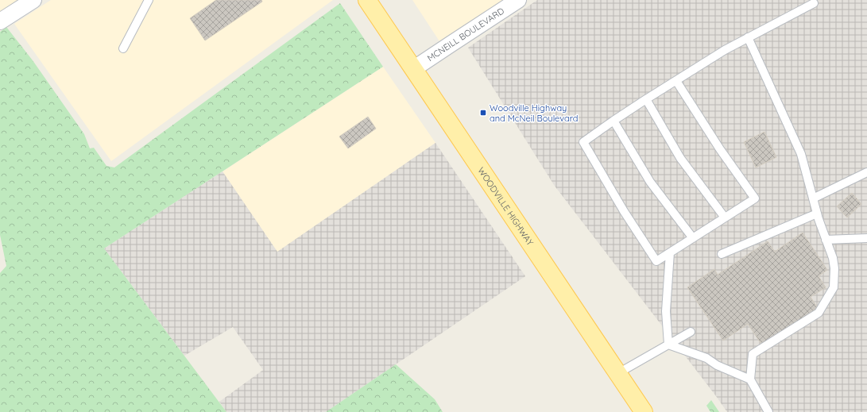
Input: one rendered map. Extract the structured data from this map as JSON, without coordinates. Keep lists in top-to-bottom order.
{
  "streets": {
    "main road": ["WOODVILLE HIGHWAY"],
    "street": ["MCNEILL BOULEVARD"]
  },
  "crossings": [
    ["MCNEILL BOULEVARD", "WOODVILLE HIGHWAY"]
  ],
  "places": {
    "transit": ["Woodville Highway and McNeil Boulevard"]
  }
}
